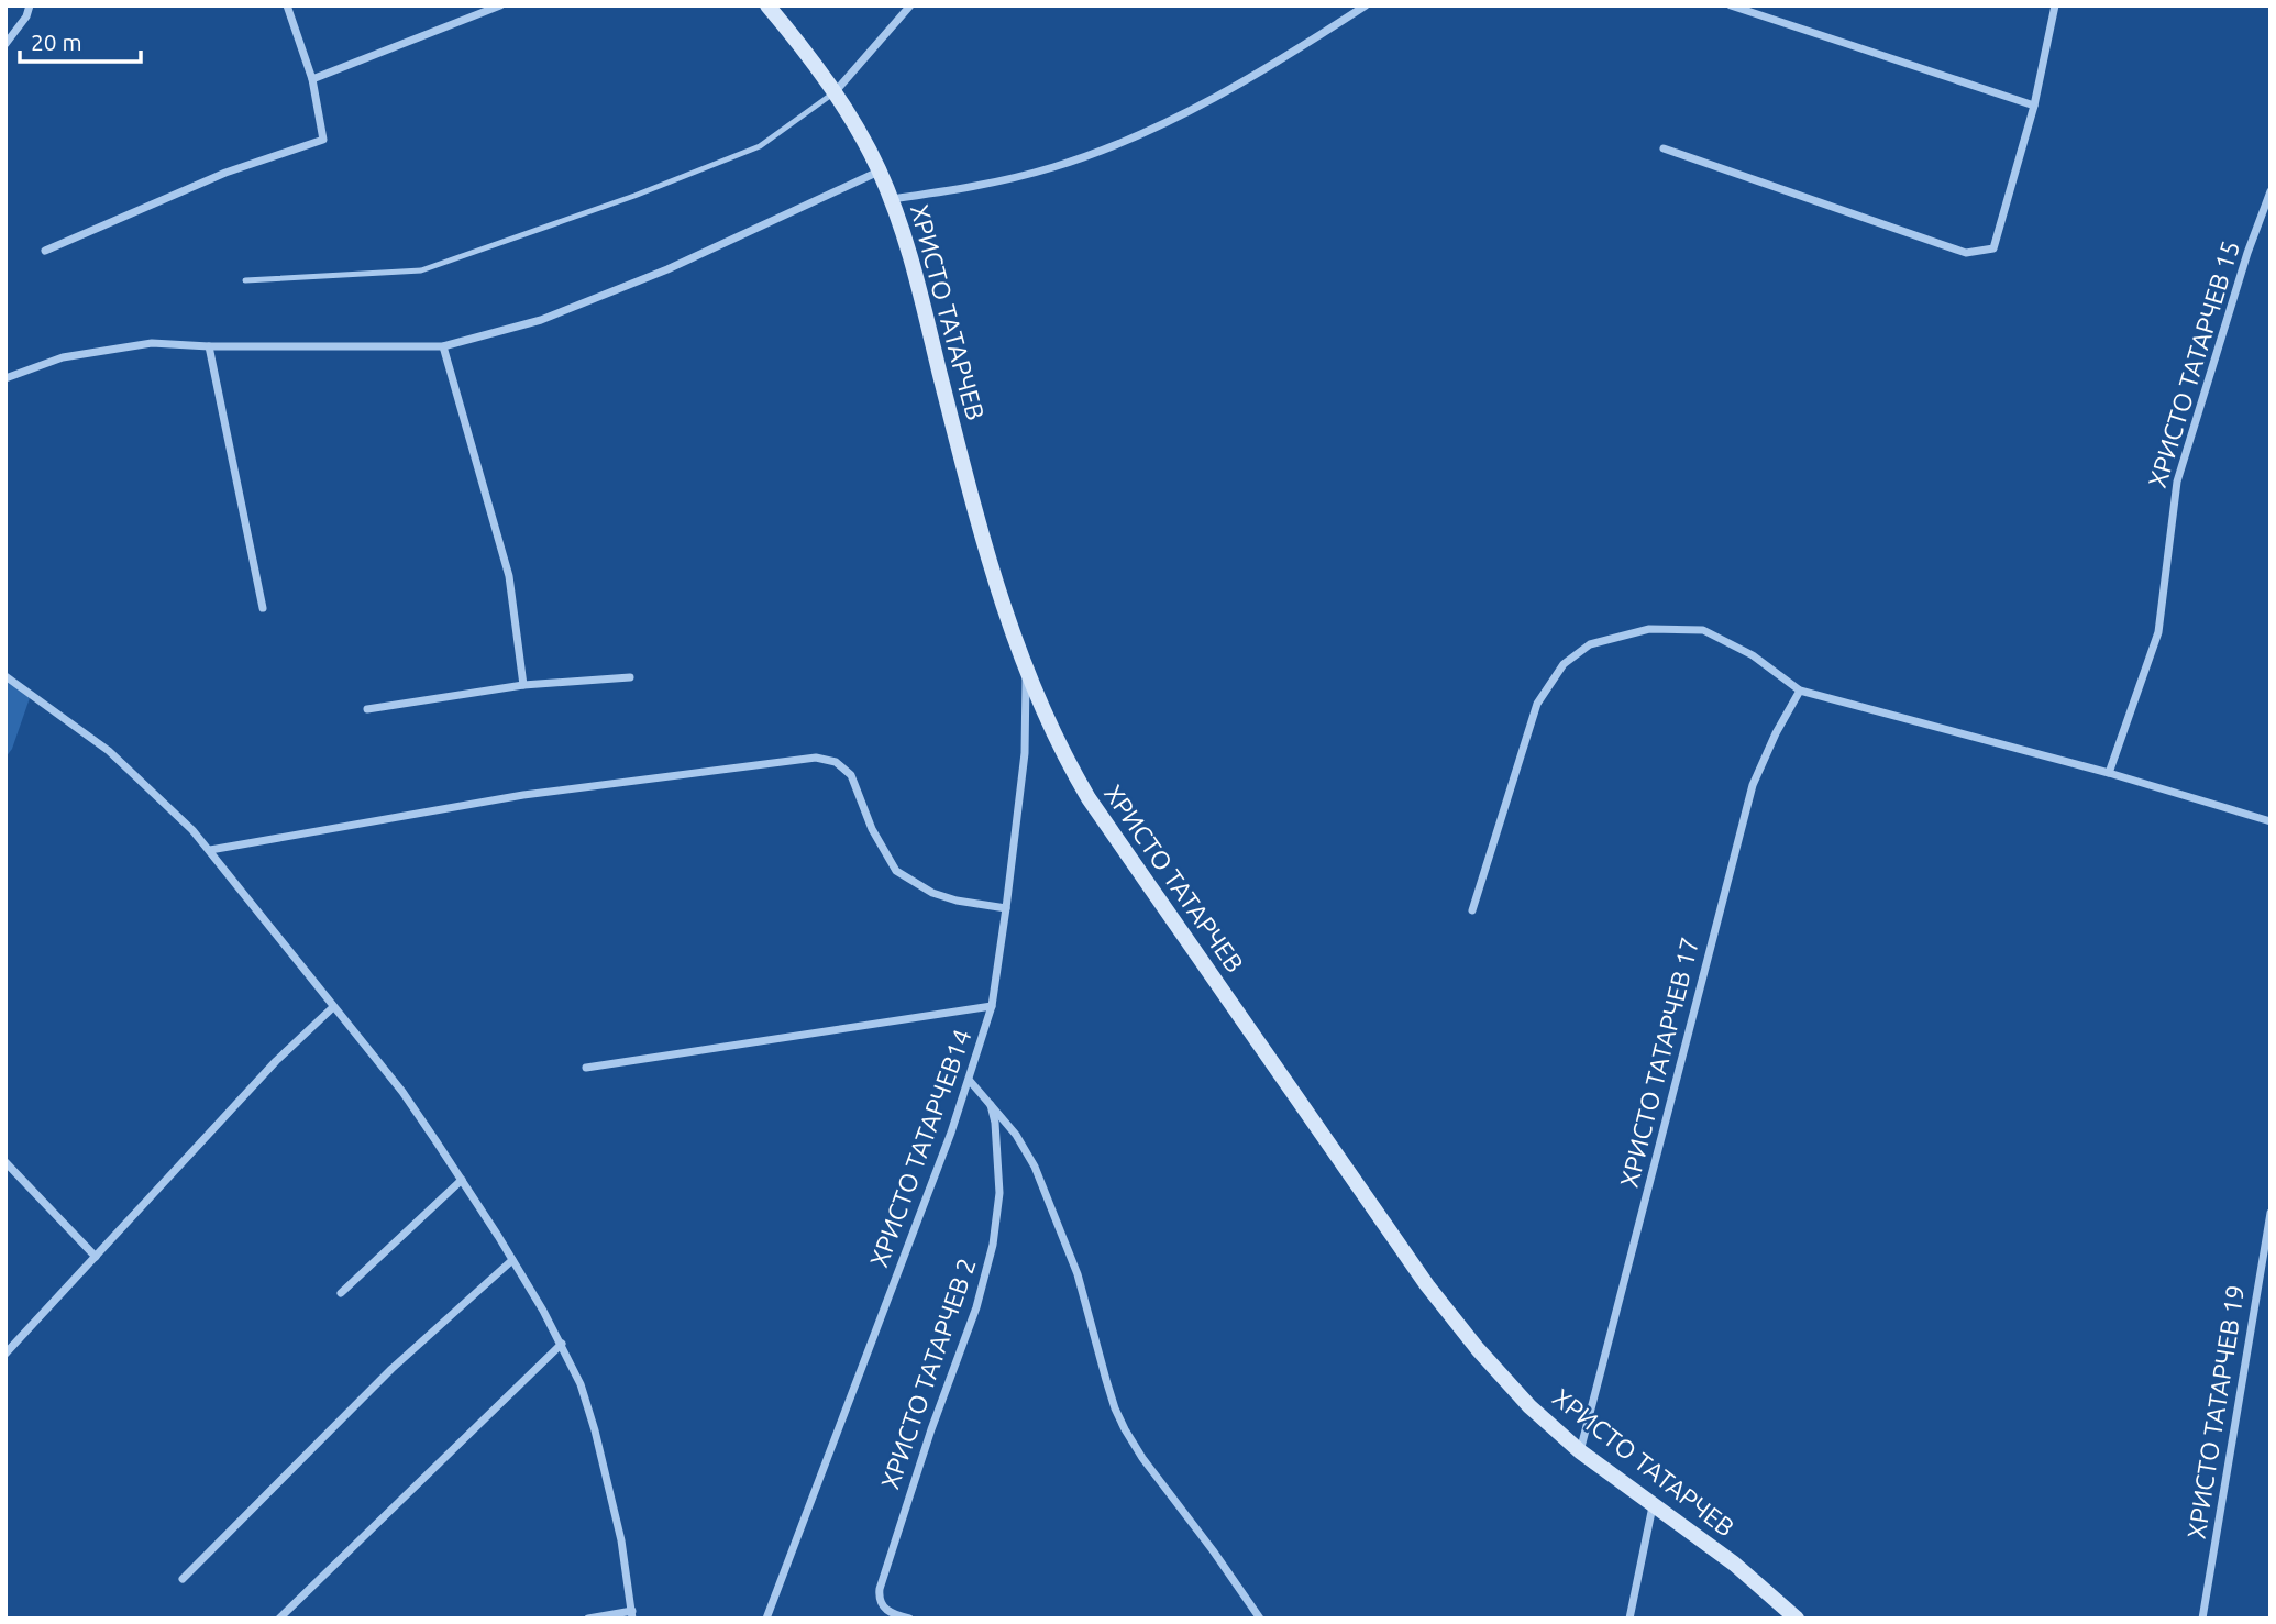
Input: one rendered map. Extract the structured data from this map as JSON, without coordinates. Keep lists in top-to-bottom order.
{
  "streets": {
    "main road": ["ХРИСТО ТАТАРЧЕВ"],
    "street": [
      "ХРИСТО ТАТАРЧЕВ 15",
      "ХРИСТО ТАТАРЧЕВ 17",
      "ХРИСТО ТАТАРЧЕВ14",
      "ХРИСТО ТАТАРЧЕВ 2",
      "ХРИСТО ТАТАРЧЕВ 19"
    ]
  },
  "crossings": [
    ["ХРИСТО ТАТАРЧЕВ", "ХРИСТО ТАТАРЧЕВ 17"],
    ["ХРИСТО ТАТАРЧЕВ", "ХРИСТО ТАТАРЧЕВ14"]
  ],
  "scale_bar": "20 m"
}
